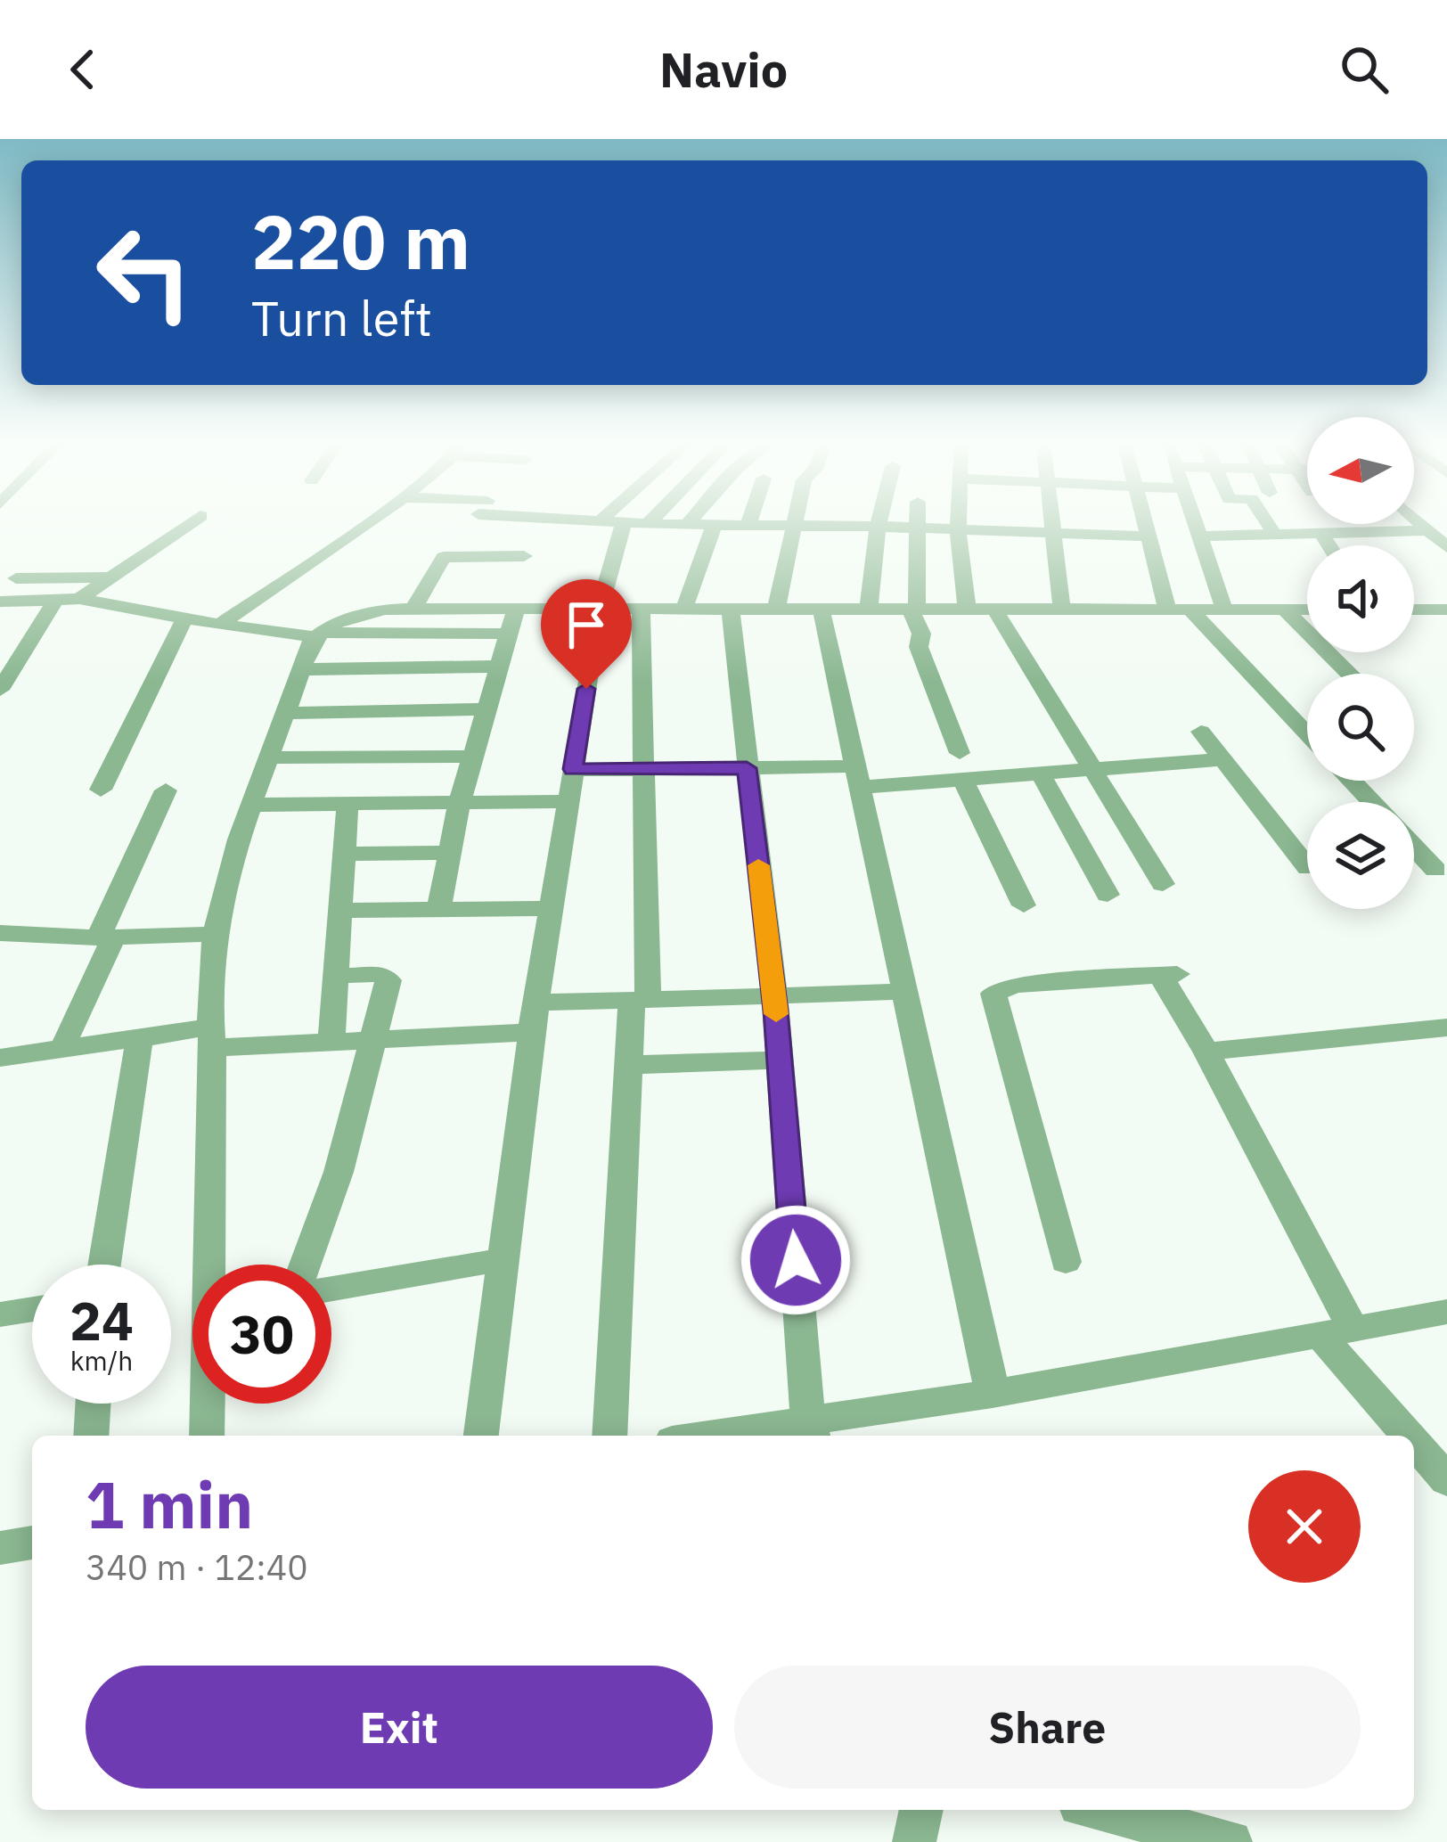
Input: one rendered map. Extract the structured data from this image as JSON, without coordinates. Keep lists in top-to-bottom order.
{
  "north": "left",
  "page": {
    "header": "Navio",
    "turn": ["220 m", "Turn left"],
    "speed": "24 km/h",
    "limit": "30",
    "heading": ["1 min", "340 m · 12:40"],
    "buttons": ["Exit", "Share"]
  }
}
